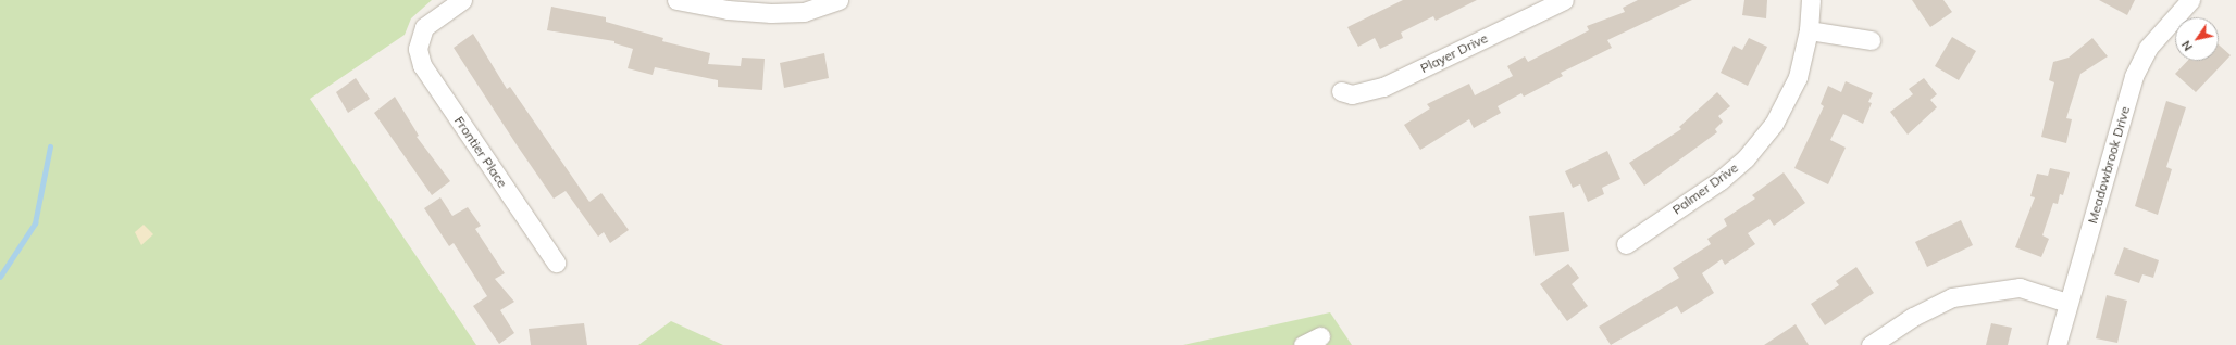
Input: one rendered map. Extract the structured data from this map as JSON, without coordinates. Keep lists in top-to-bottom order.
{
  "streets": {
    "street": [
      "Player Drive",
      "Frontier Place",
      "Meadowbrook Drive",
      "Palmer Drive"
    ]
  },
  "north": "bottom left"
}
